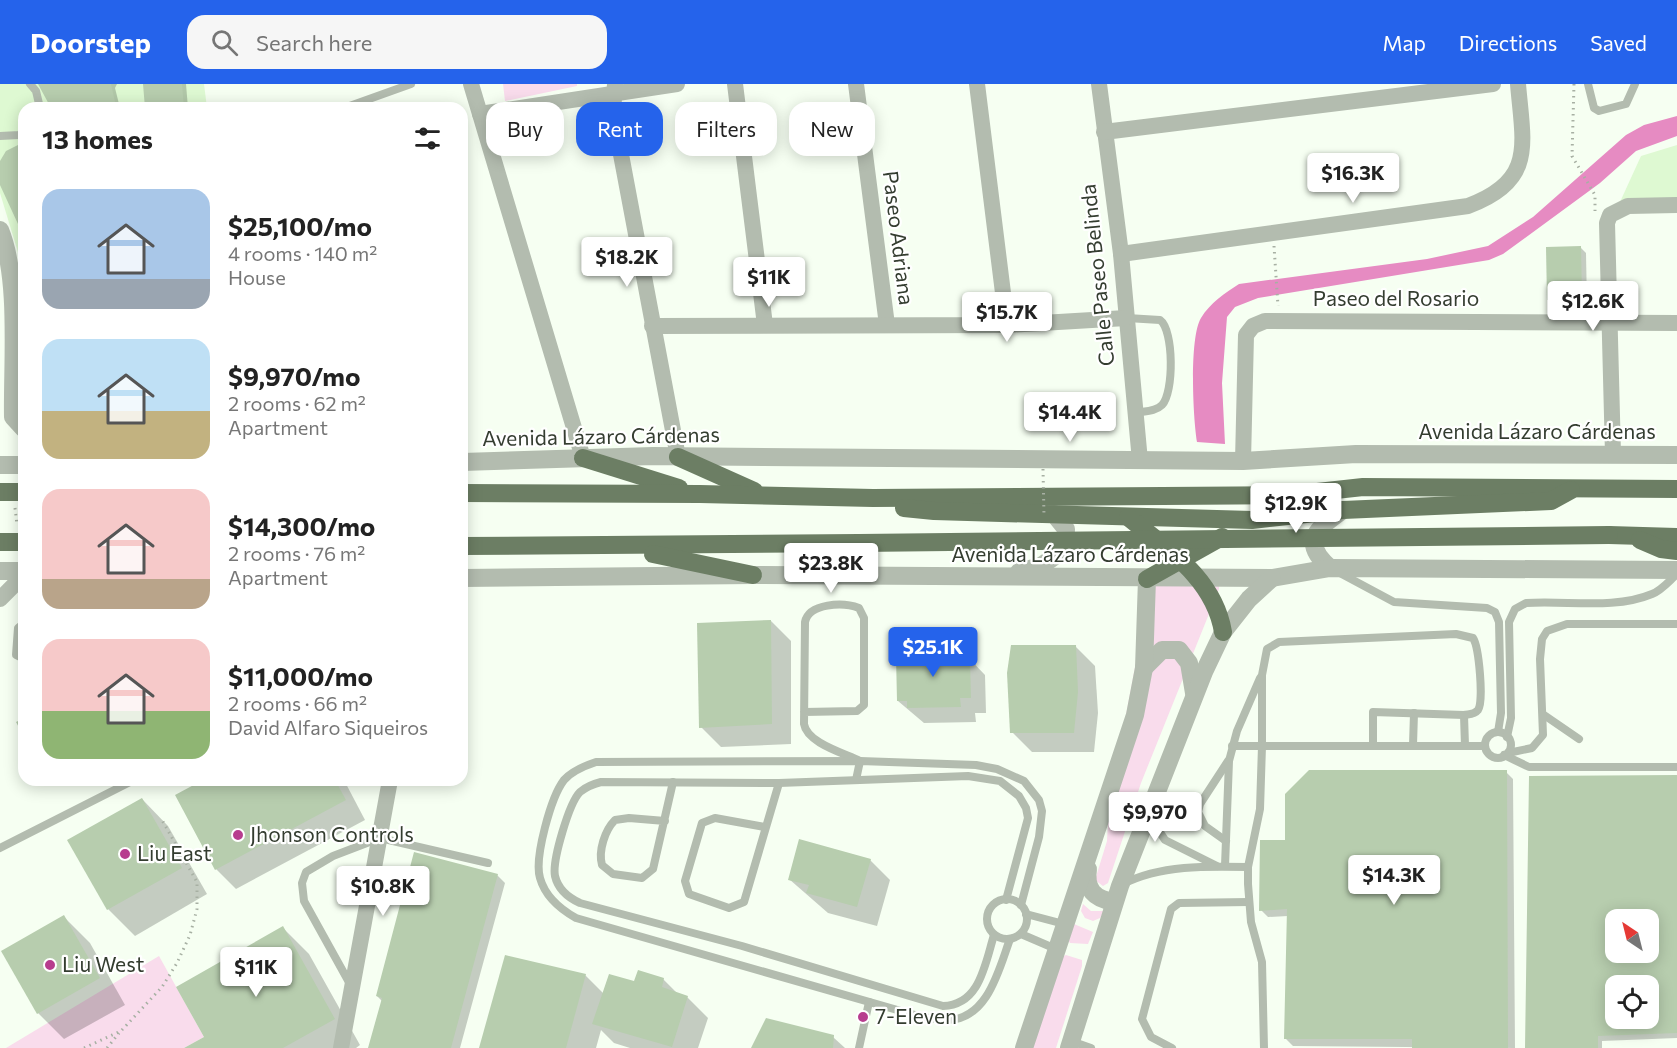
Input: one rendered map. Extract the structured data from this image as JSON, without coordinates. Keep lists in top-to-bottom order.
{
  "streets": {
    "highway": ["Avenida Lázaro Cárdenas"],
    "street": ["Paseo Adriana", "Calle Paseo Belinda", "Paseo del Rosario"]
  },
  "crossings": [
    ["Calle Paseo Belinda", "Avenida Lázaro Cárdenas"],
    ["Paseo del Rosario", "Avenida Lázaro Cárdenas"]
  ],
  "places": [
    "Jhonson Controls",
    "Liu East",
    "Liu West",
    "7-Eleven"
  ],
  "north": "top left",
  "page": {
    "header": "Doorstep",
    "search": "Search here",
    "nav": ["Map", "Directions", "Saved"],
    "chip": [
      "Buy",
      "Rent",
      "Filters",
      "New"
    ],
    "heading": "13 homes",
    "price": [
      "$16.3K",
      "$18.2K",
      "$11K",
      "$12.6K",
      "$15.7K",
      "$14.4K",
      "$12.9K",
      "$23.8K",
      "$25.1K",
      "$9,970",
      "$14.3K",
      "$10.8K",
      "$11K"
    ],
    "list": [
      {
        "name": "$25,100/mo",
        "note": "4 rooms · 140 m² · House"
      },
      {
        "name": "$9,970/mo",
        "note": "2 rooms · 62 m² · Apartment"
      },
      {
        "name": "$14,300/mo",
        "note": "2 rooms · 76 m² · Apartment"
      },
      {
        "name": "$11,000/mo",
        "note": "2 rooms · 66 m² · David Alfaro Siqueiros"
      }
    ]
  }
}
